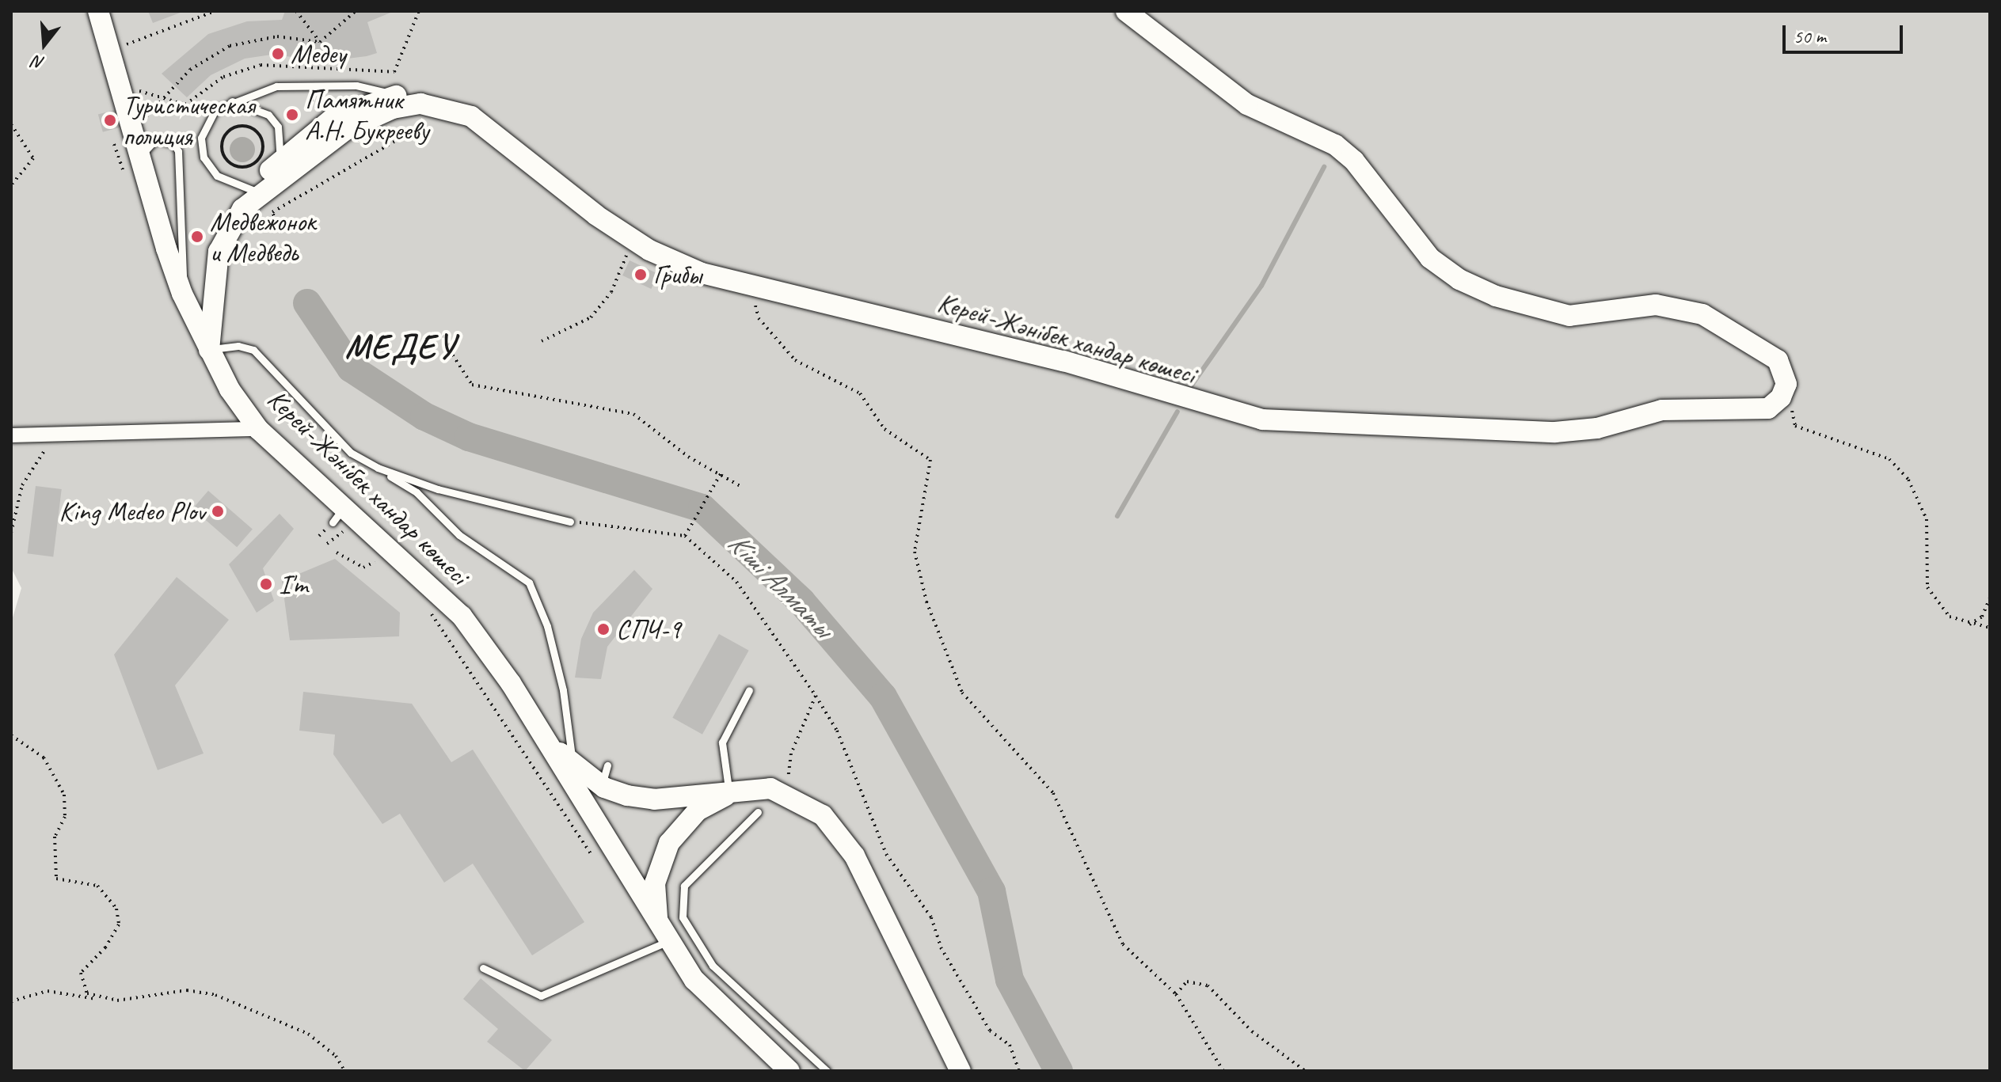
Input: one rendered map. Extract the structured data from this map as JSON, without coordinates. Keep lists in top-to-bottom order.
{
  "streets": {
    "street": ["Керей-Жәнібек хандар көшесі"]
  },
  "districts": ["МЕДЕУ"],
  "water": ["Кіші Алматы"],
  "places": [
    "Медеу",
    "Памятник А.Н. Букрееву",
    "Туристическая полиция",
    "Медвежонок и Медведь",
    "Грибы",
    "King Medeo Plov",
    "I'm",
    "СПЧ-9"
  ],
  "scale_bar": "50 m",
  "north": "bottom"
}
